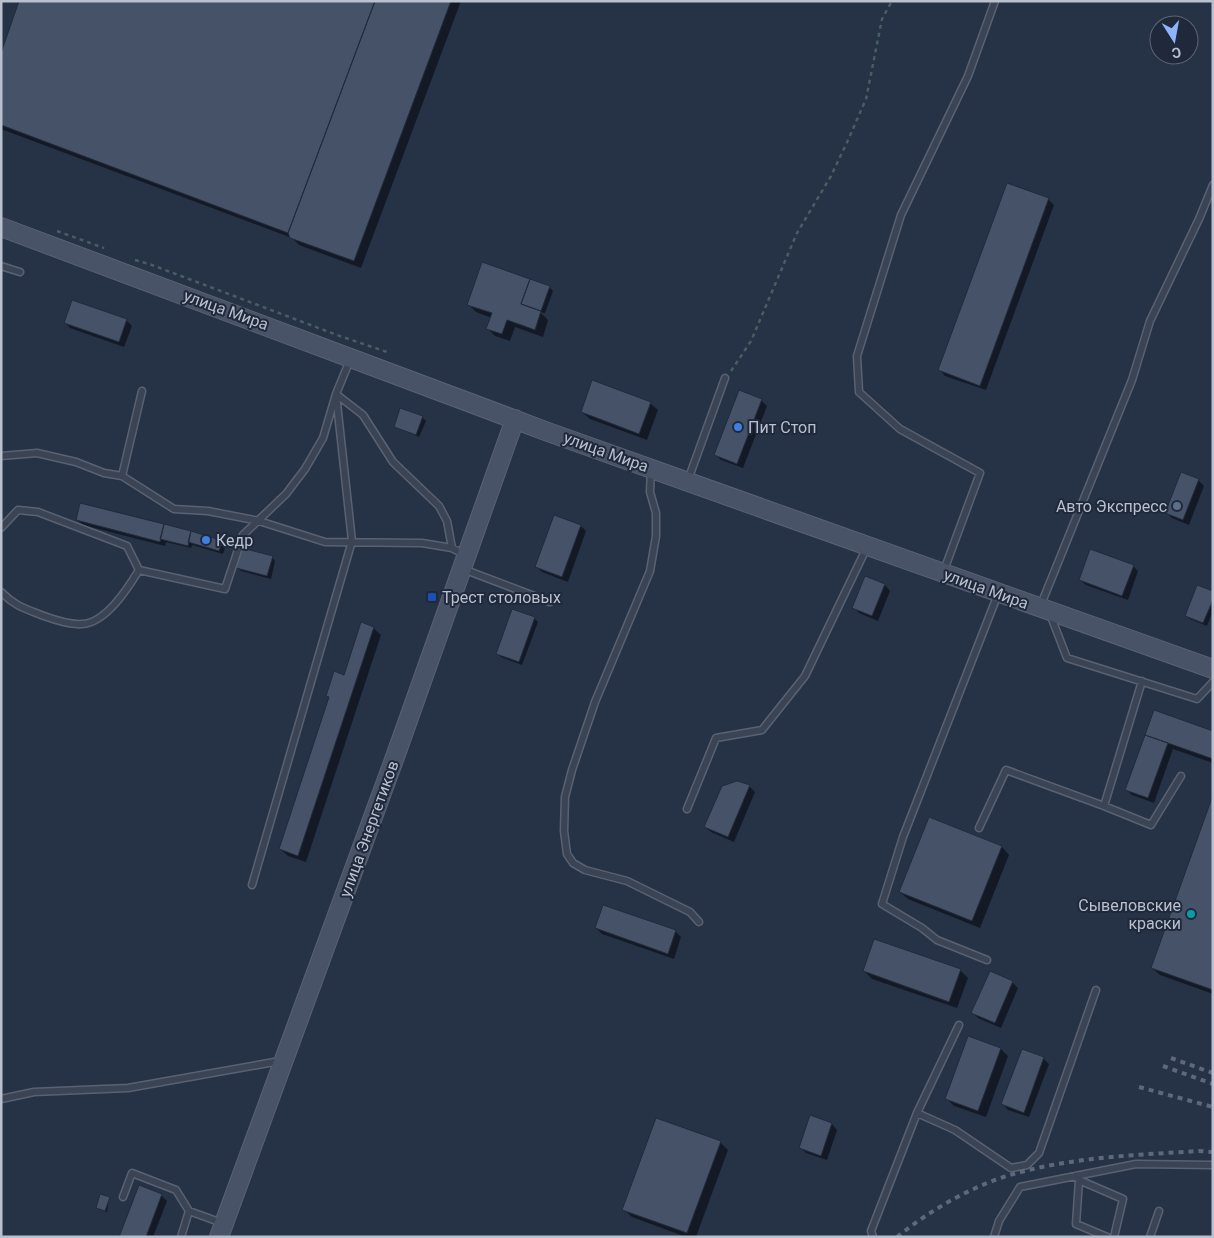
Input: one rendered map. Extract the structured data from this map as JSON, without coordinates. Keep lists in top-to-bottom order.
{
  "streets": {
    "main road": ["улица Мира", "улица Энергетиков"]
  },
  "crossings": [
    ["улица Мира", "улица Энергетиков"]
  ],
  "places": {
    "other": [
      "Пит Стоп",
      "Авто Экспресс",
      "Кедр",
      "Сывеловские краски"
    ],
    "transit": ["Трест столовых"]
  },
  "north": "bottom"
}
